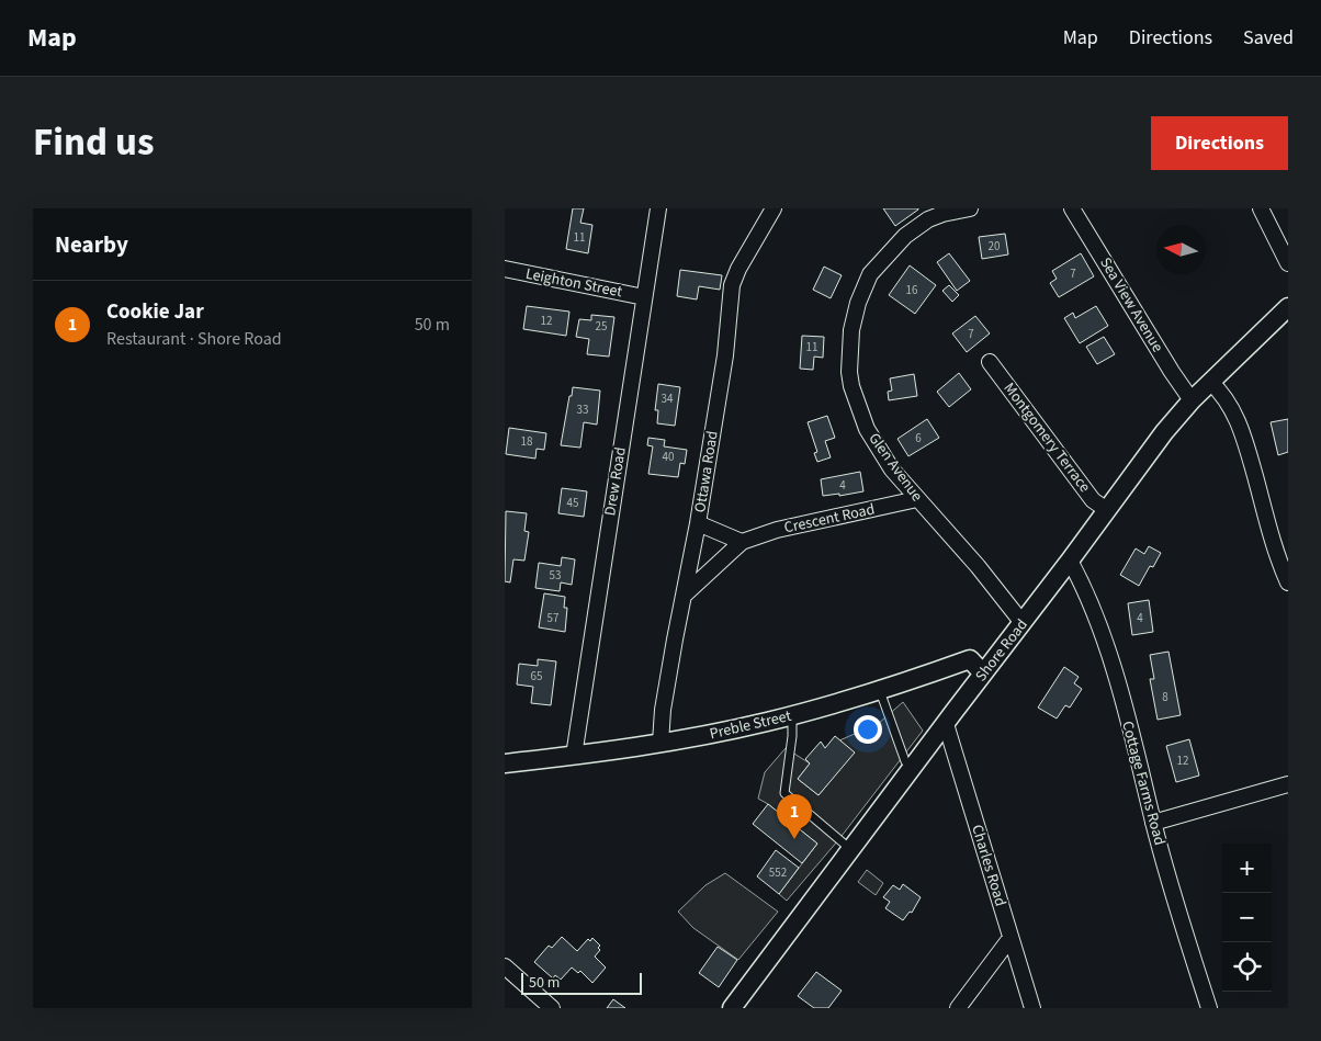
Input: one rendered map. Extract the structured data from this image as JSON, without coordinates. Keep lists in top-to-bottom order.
{
  "streets": {
    "street": [
      "Leighton Street",
      "Sea View Avenue",
      "Montgomery Terrace",
      "Glen Avenue",
      "Ottawa Road",
      "Drew Road",
      "Crescent Road",
      "Shore Road",
      "Preble Street",
      "Cottage Farms Road",
      "Charles Road"
    ]
  },
  "crossings": [
    ["Leighton Street", "Drew Road"],
    ["Sea View Avenue", "Shore Road"],
    ["Montgomery Terrace", "Shore Road"],
    ["Glen Avenue", "Crescent Road"],
    ["Glen Avenue", "Shore Road"],
    ["Ottawa Road", "Crescent Road"],
    ["Ottawa Road", "Preble Street"],
    ["Drew Road", "Preble Street"],
    ["Shore Road", "Preble Street"],
    ["Shore Road", "Cottage Farms Road"],
    ["Shore Road", "Charles Road"]
  ],
  "house_numbers": [
    "11",
    "20",
    "7",
    "16",
    "12",
    "25",
    "7",
    "11",
    "34",
    "33",
    "6",
    "18",
    "40",
    "4",
    "45",
    "53",
    "57",
    "4",
    "65",
    "8",
    "12",
    "552"
  ],
  "scale_bar": "50 m",
  "north": "left",
  "page": {
    "header": "Map",
    "nav": ["Map", "Directions", "Saved"],
    "title": "Find us",
    "buttons": "Directions",
    "heading": "Nearby",
    "list": [
      {
        "mark": "1",
        "name": "Cookie Jar",
        "note": "Restaurant · Shore Road",
        "value": "50 m"
      }
    ],
    "pins": "1",
    "map_buttons": ["+", "−"],
    "scale": "50 m"
  }
}
